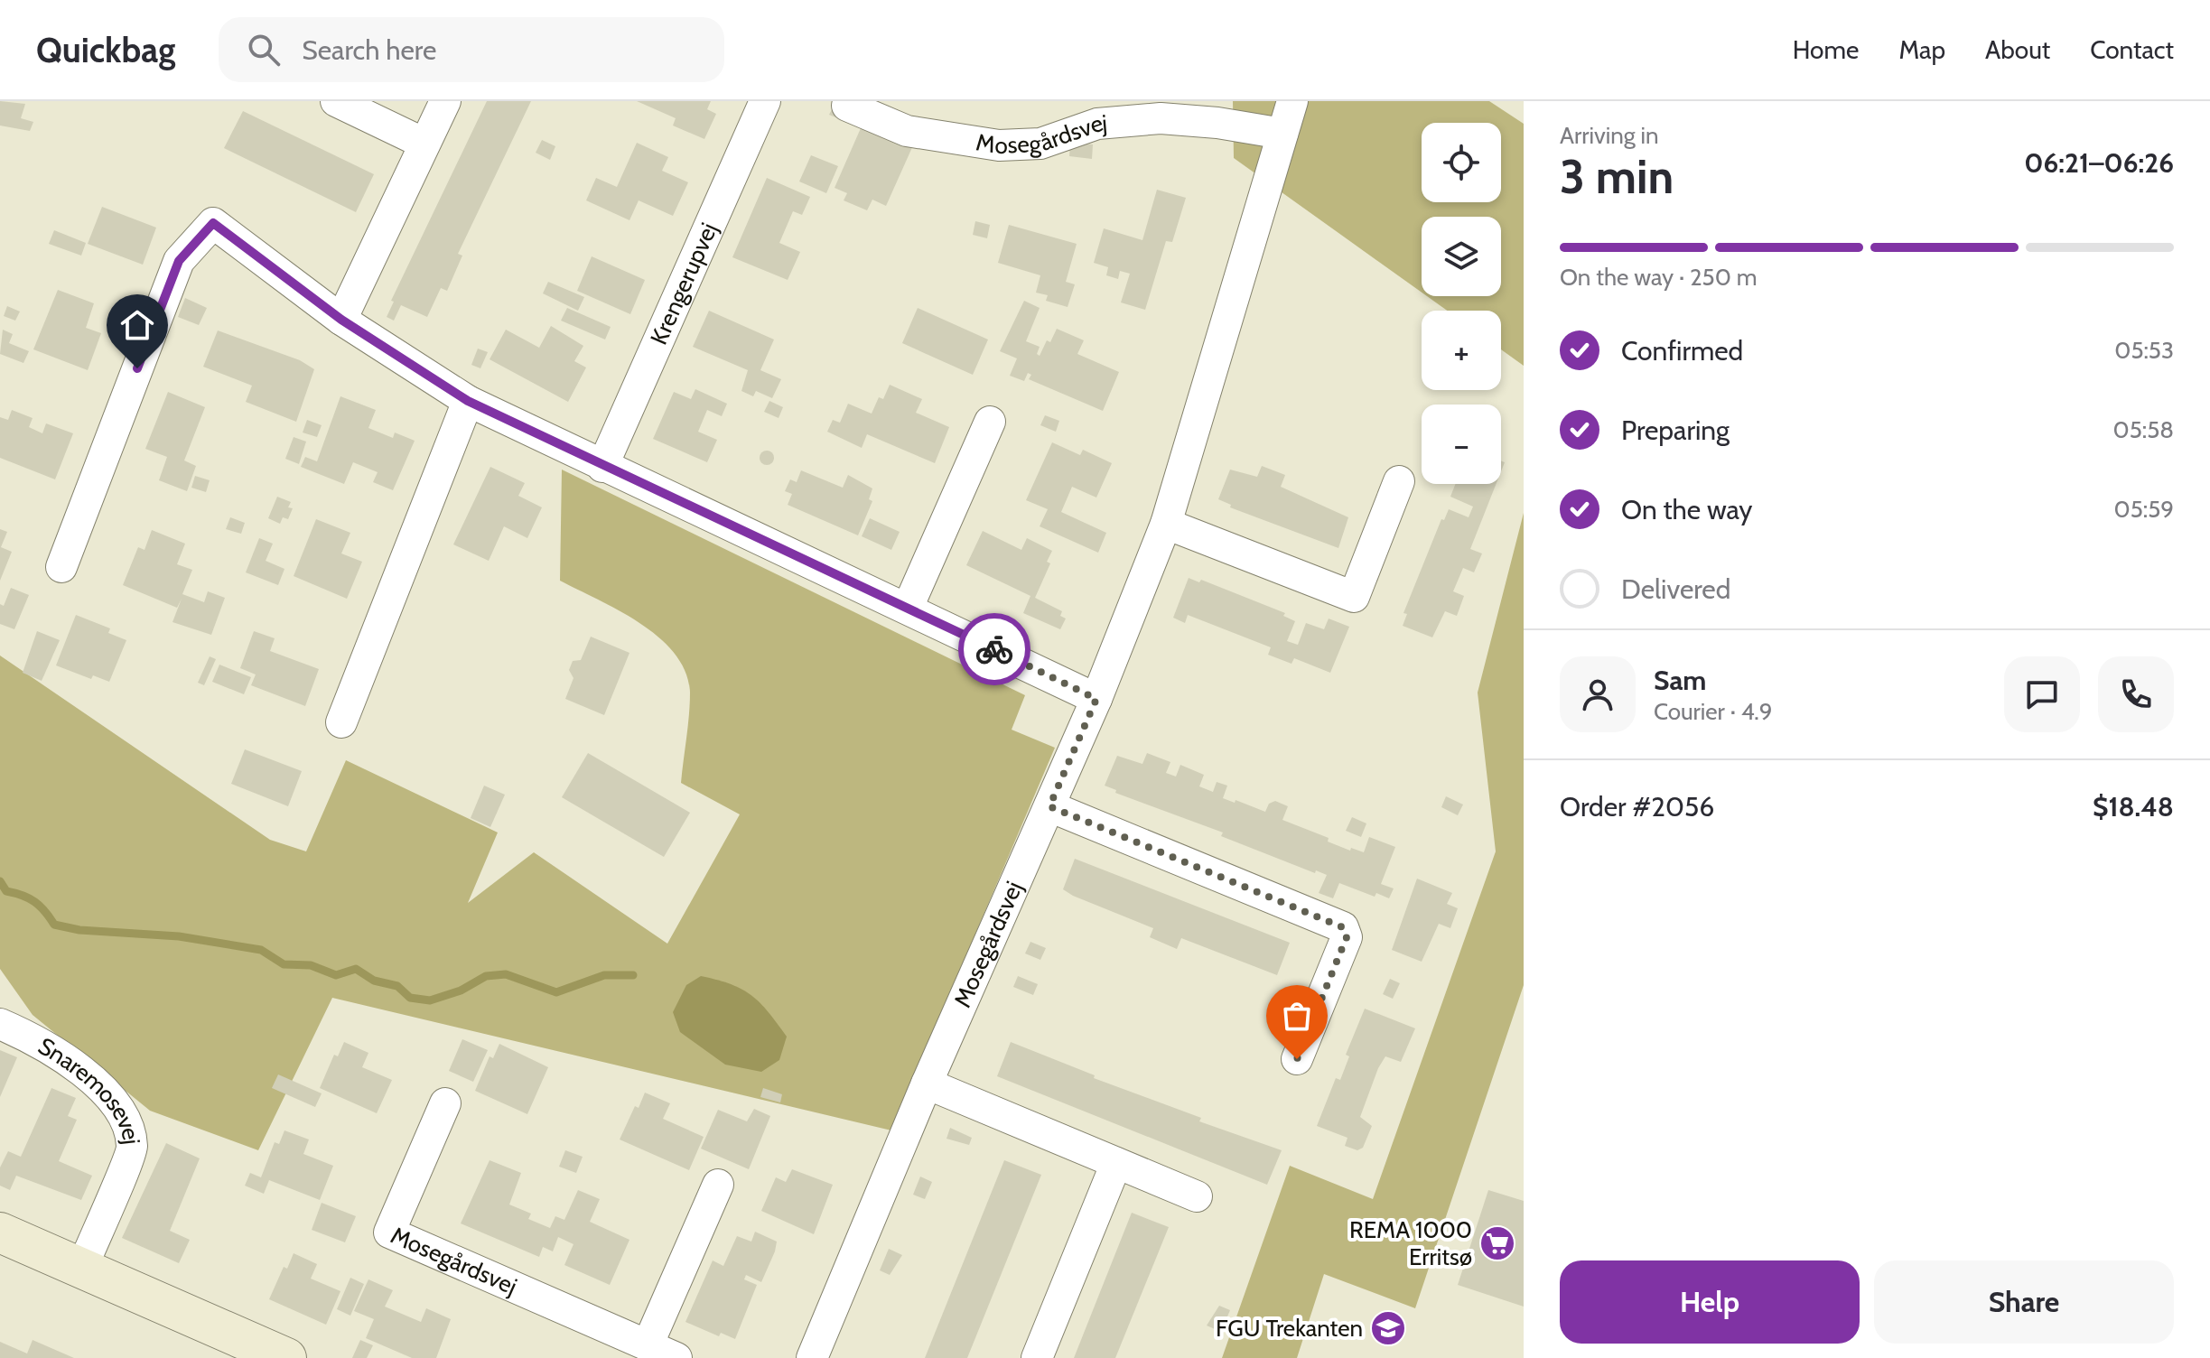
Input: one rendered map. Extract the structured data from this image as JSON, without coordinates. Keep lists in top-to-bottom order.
{
  "streets": {
    "street": ["Mosegårdsvej", "Krengerupvej", "Snaremosevej"]
  },
  "places": {
    "supermarket": ["REMA 1000 Erritsø"],
    "school or university": ["FGU Trekanten"]
  },
  "page": {
    "header": "Quickbag",
    "search": "Search here",
    "nav": [
      "Home",
      "Map",
      "About",
      "Contact"
    ],
    "heading": ["3 min", "Arriving in", "06:21–06:26"],
    "panel": [
      "Sam",
      "Courier · 4.9",
      "Order #2056",
      "$18.48"
    ],
    "map_buttons": ["+", "−"],
    "bar": "On the way · 250 m",
    "list": [
      ["Confirmed", "05:53"],
      ["Preparing", "05:58"],
      ["On the way", "05:59"],
      "Delivered"
    ],
    "buttons": ["Help", "Share"]
  }
}
